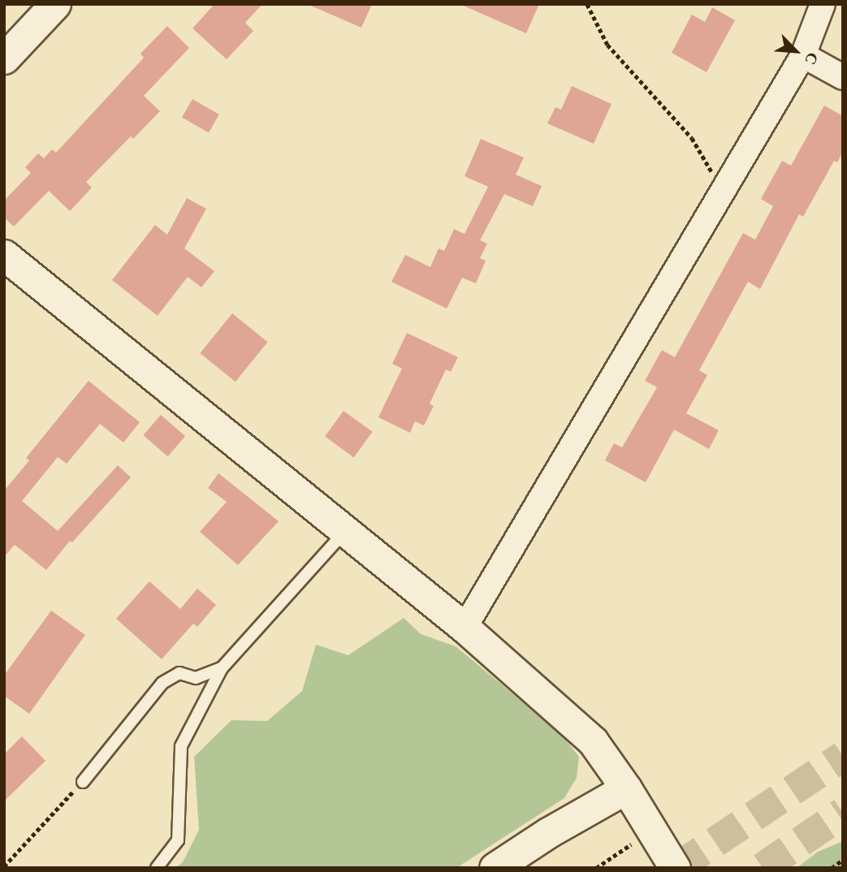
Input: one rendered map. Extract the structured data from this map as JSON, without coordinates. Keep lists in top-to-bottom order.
{
  "north": "bottom right"
}
